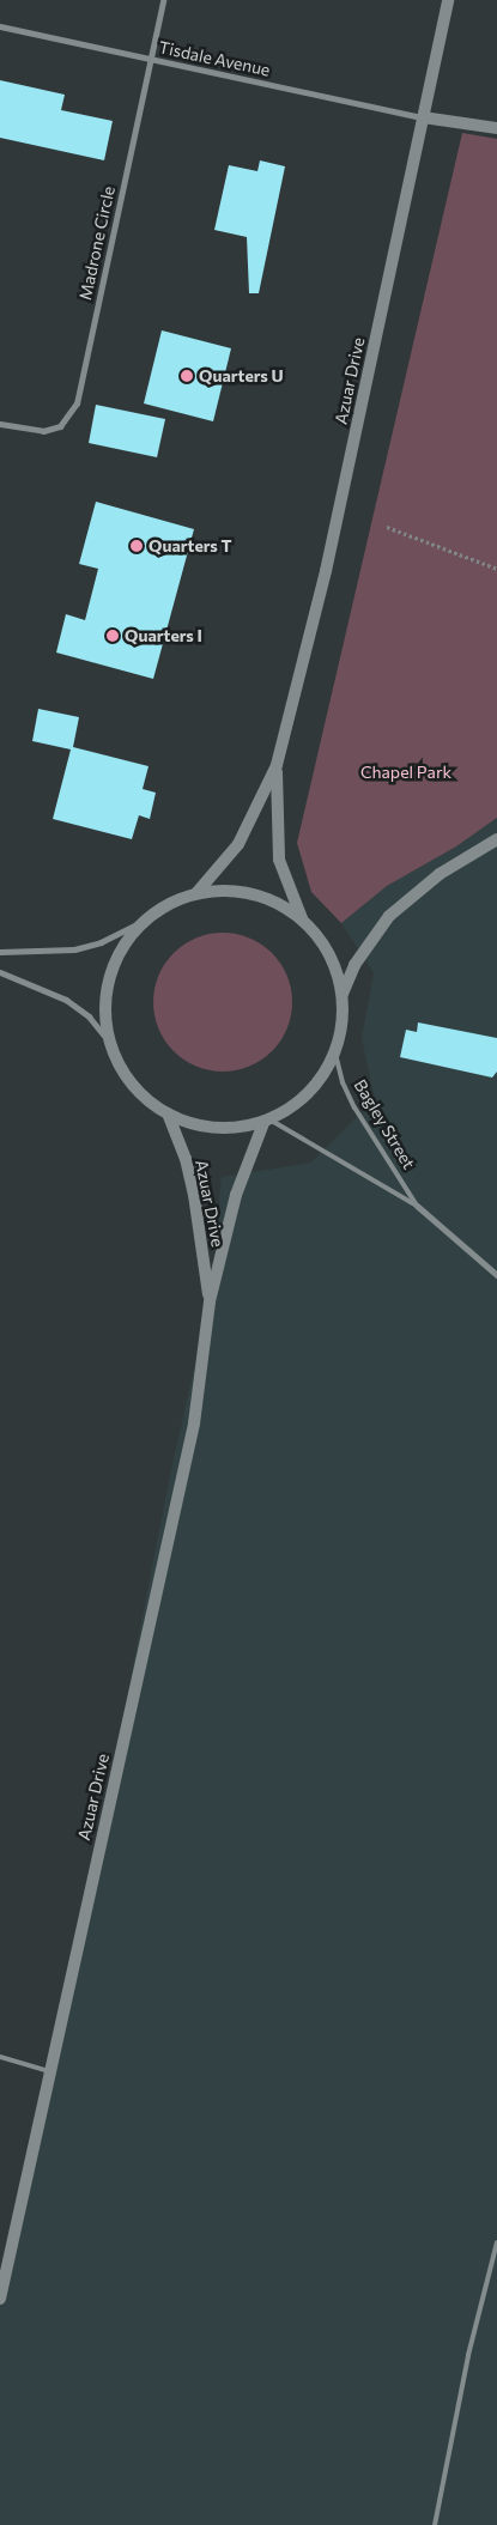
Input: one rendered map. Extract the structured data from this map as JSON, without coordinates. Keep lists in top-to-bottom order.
{
  "streets": {
    "main road": ["Azuar Drive"],
    "street": ["Tisdale Avenue", "Madrone Circle", "Bagley Street"]
  },
  "crossings": [
    ["Tisdale Avenue", "Madrone Circle"],
    ["Tisdale Avenue", "Azuar Drive"],
    ["Azuar Drive", "Bagley Street"]
  ],
  "parks": ["Chapel Park"],
  "places": ["Quarters U", "Quarters T", "Quarters I"]
}
